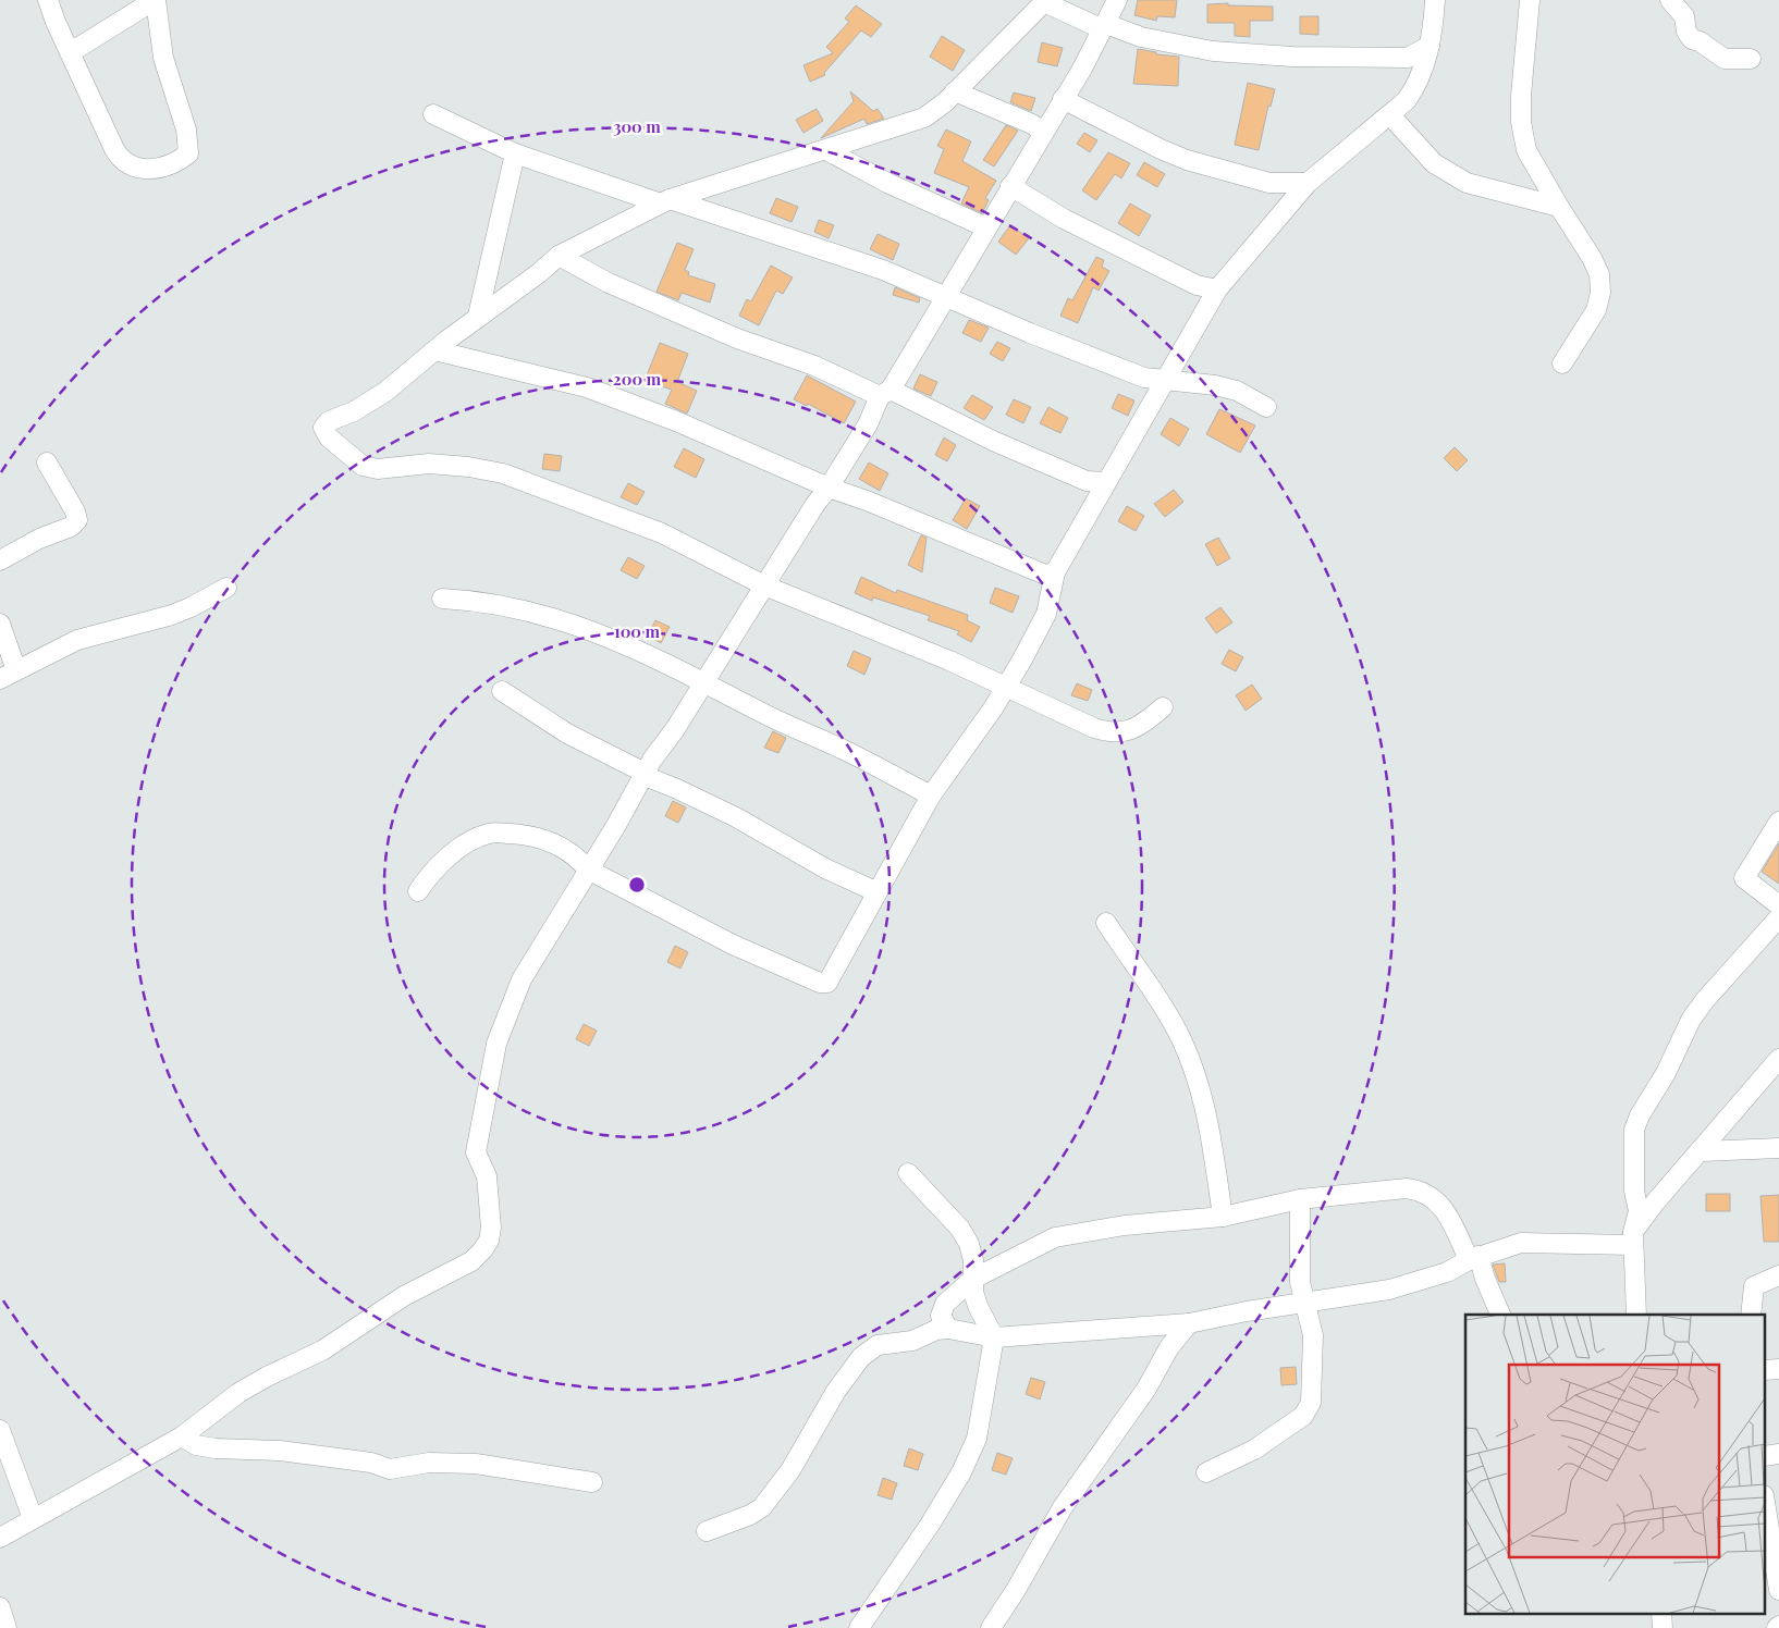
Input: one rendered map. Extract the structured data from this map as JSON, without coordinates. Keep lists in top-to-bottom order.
{
  "rings": ["300 m", "200 m", "100 m"]
}
